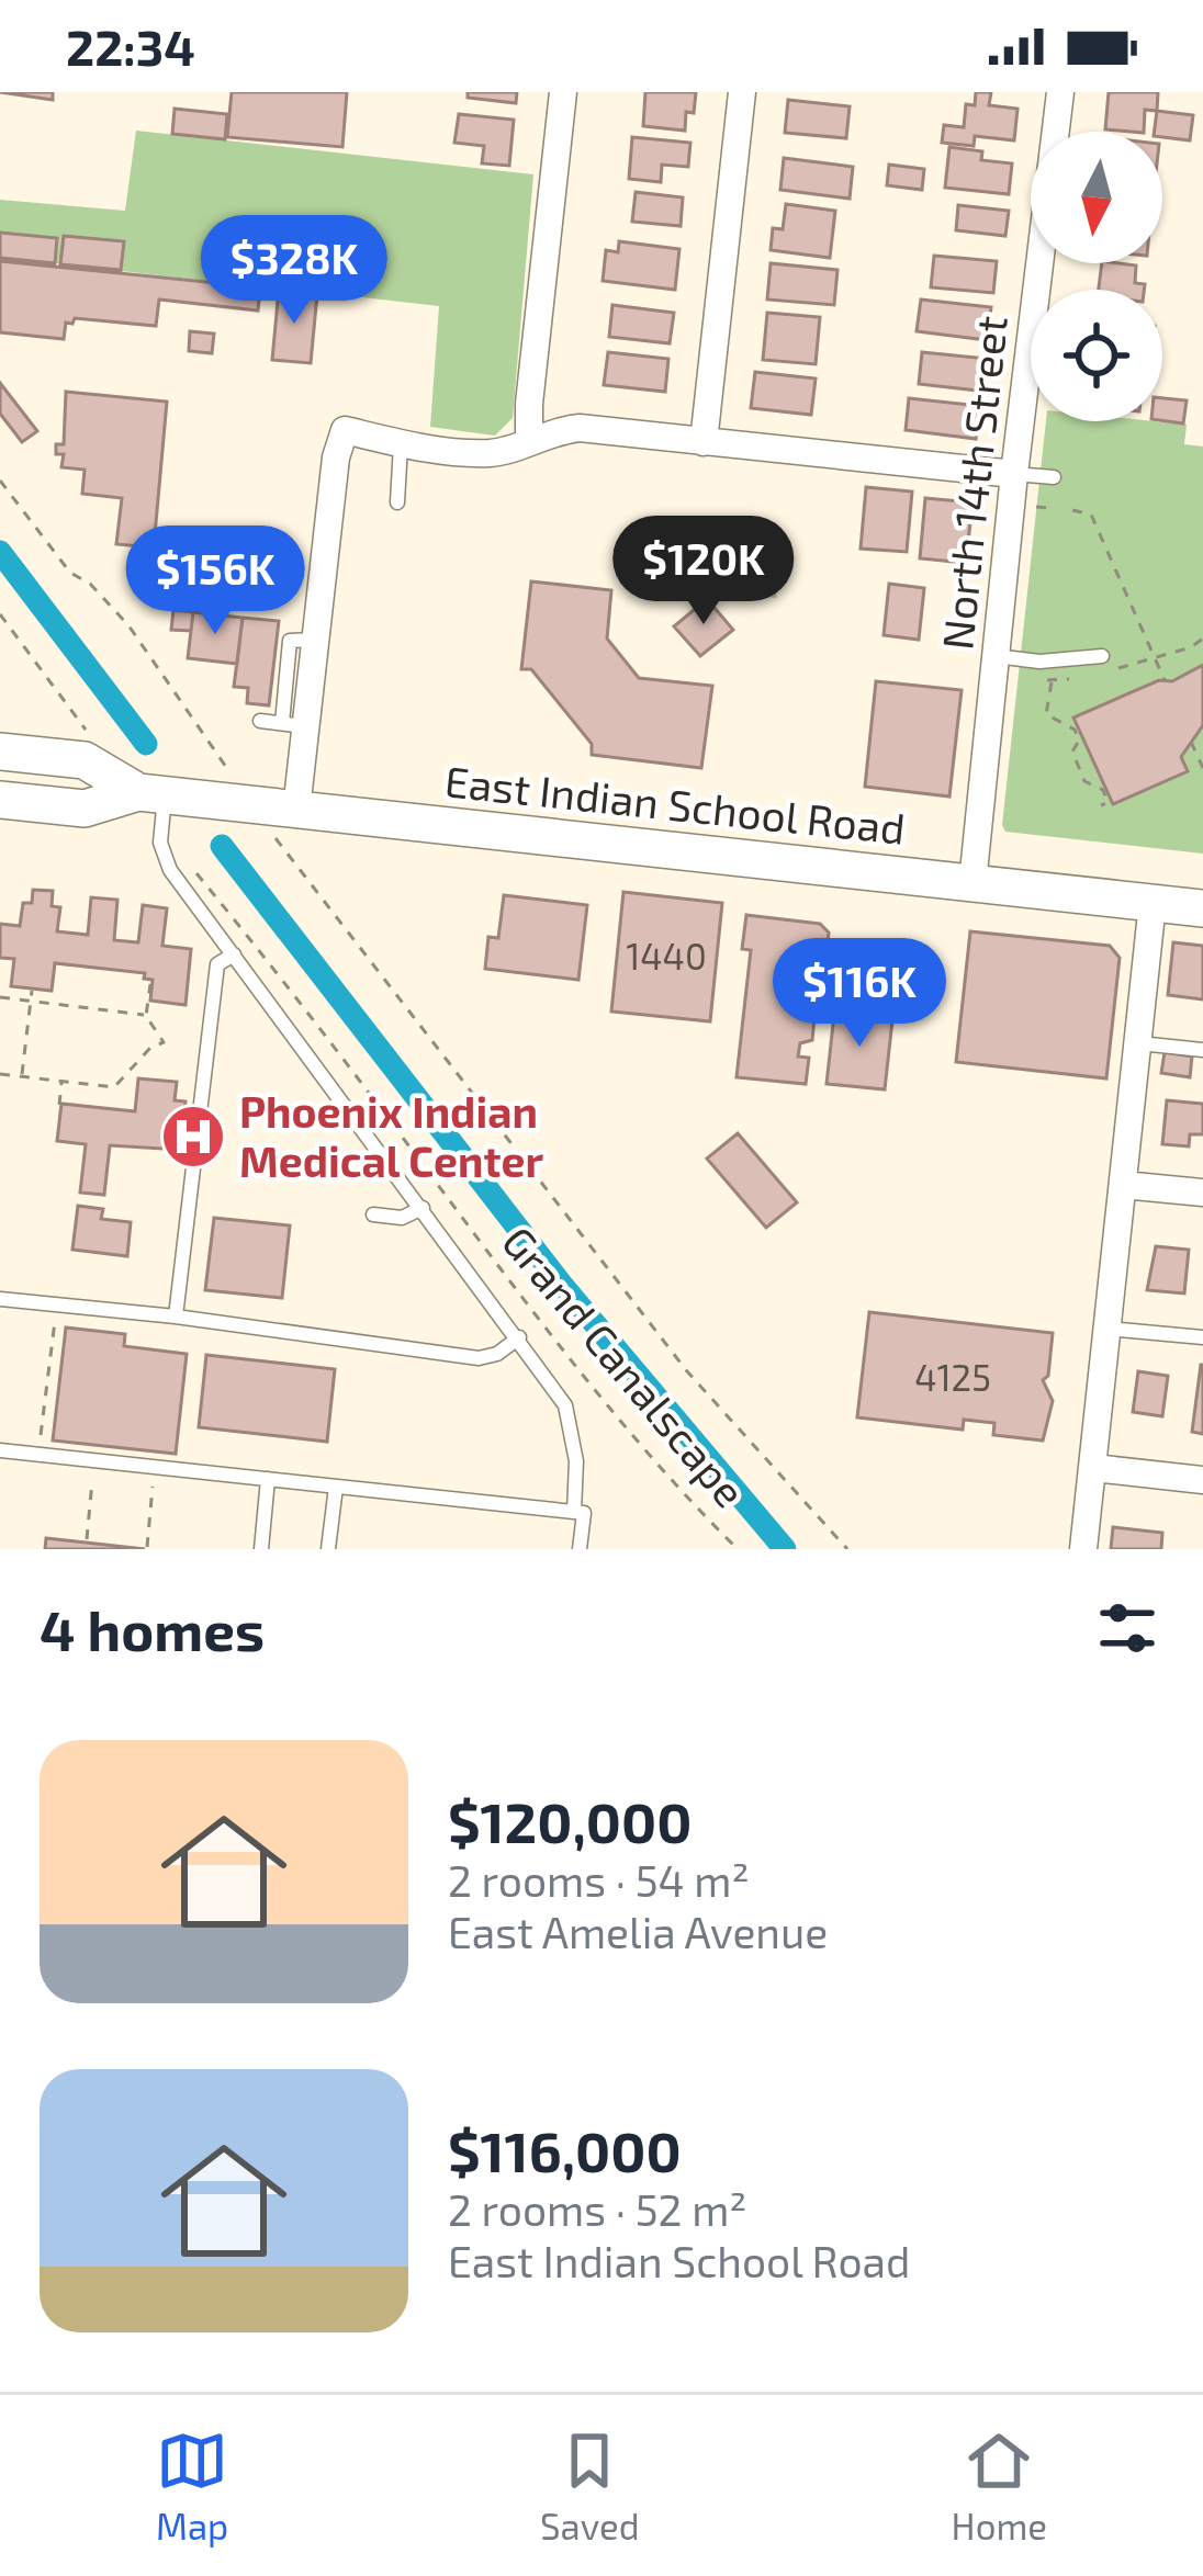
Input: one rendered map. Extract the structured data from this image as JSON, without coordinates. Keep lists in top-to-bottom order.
{
  "streets": {
    "main road": ["East Indian School Road"],
    "street": ["North 14th Street"],
    "path": ["Grand Canalscape"]
  },
  "crossings": [
    ["North 14th Street", "East Indian School Road"]
  ],
  "places": {
    "hospital": ["Phoenix Indian Medical Center"]
  },
  "house_numbers": ["1440", "4125"],
  "north": "bottom",
  "page": {
    "status": "22:34",
    "price": [
      "$328K",
      "$120K",
      "$156K",
      "$116K"
    ],
    "heading": "4 homes",
    "list": [
      {
        "name": "$120,000",
        "note": "2 rooms · 54 m² · East Amelia Avenue"
      },
      {
        "name": "$116,000",
        "note": "2 rooms · 52 m² · East Indian School Road"
      }
    ],
    "tabs": ["Map", "Saved", "Home"]
  }
}
